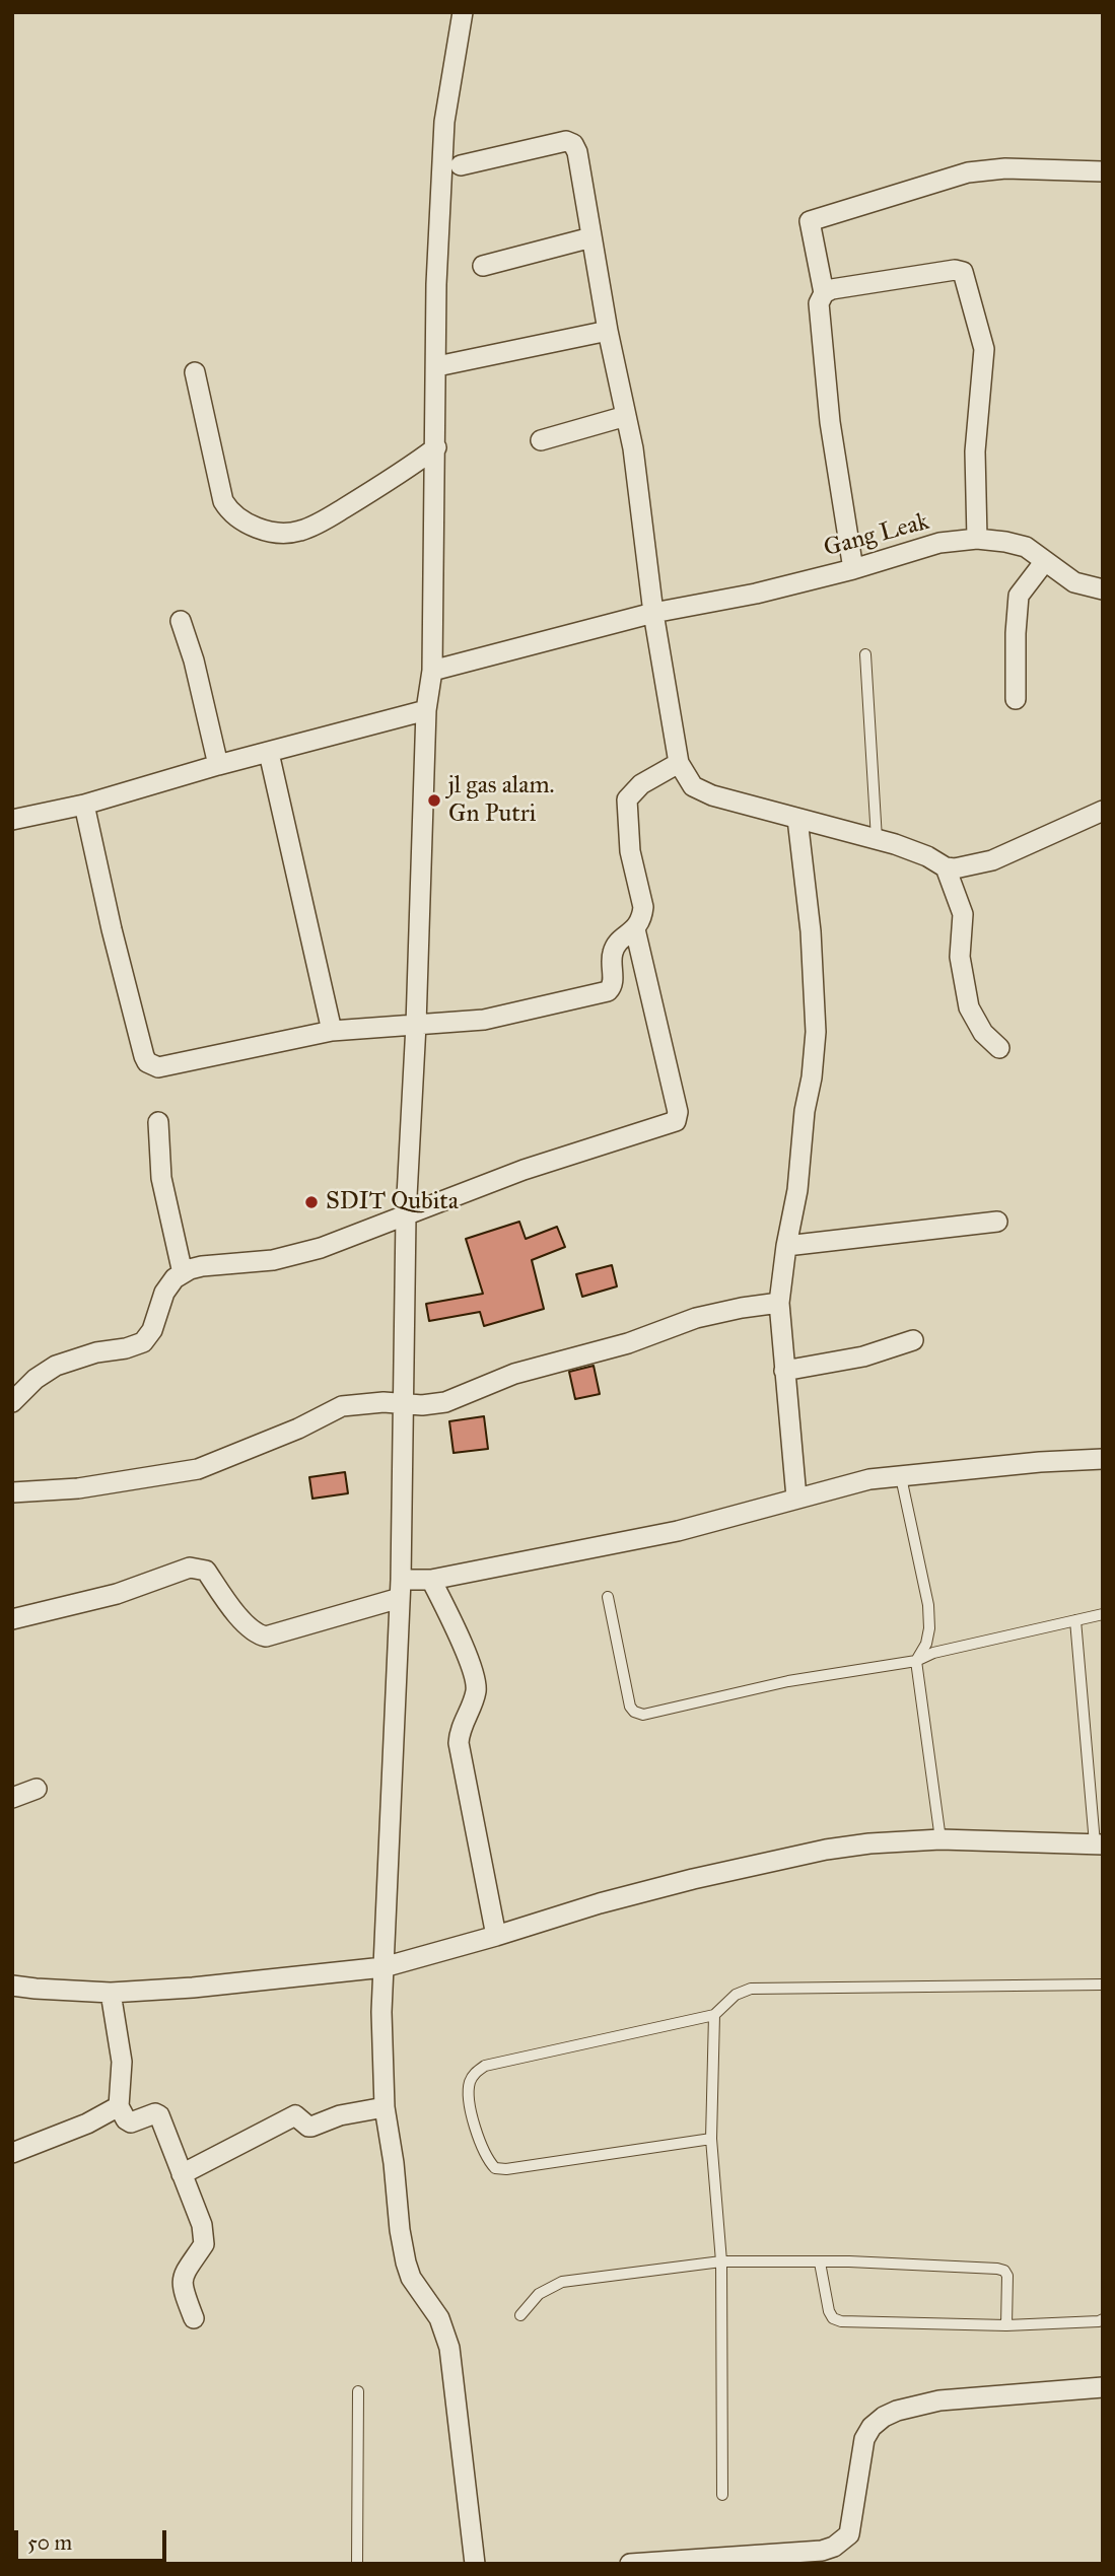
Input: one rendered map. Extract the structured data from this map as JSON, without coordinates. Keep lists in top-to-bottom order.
{
  "streets": {
    "street": ["Gang Leak"]
  },
  "places": ["jl gas alam. Gn Putri", "SDIT Qubita"],
  "scale_bar": "50 m"
}
